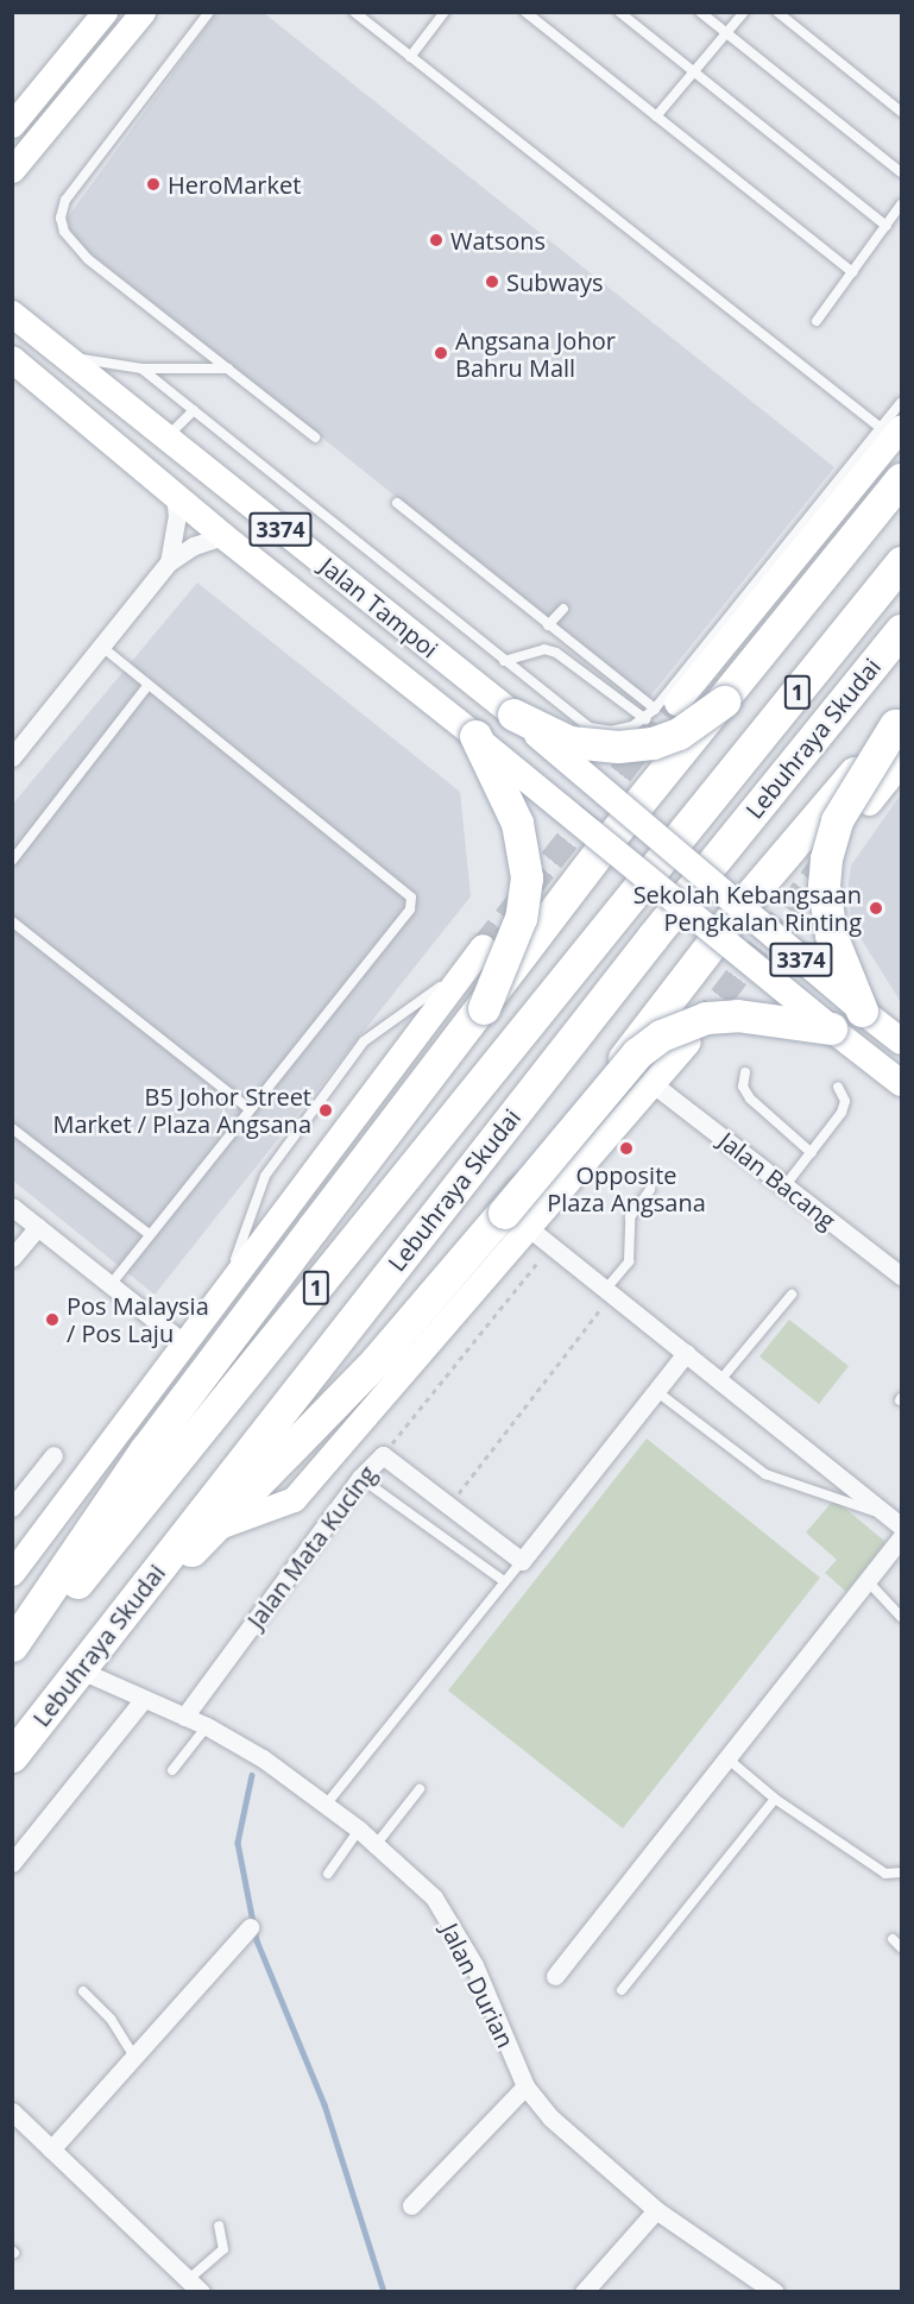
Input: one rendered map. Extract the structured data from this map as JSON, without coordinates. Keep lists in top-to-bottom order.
{
  "streets": {
    "highway": ["1", "Lebuhraya Skudai"],
    "main road": ["3374", "Jalan Tampoi"],
    "street": ["Jalan Bacang", "Jalan Mata Kucing", "Jalan Durian"]
  },
  "crossings": [
    ["3374", "Jalan Tampoi"],
    ["Lebuhraya Skudai", "Jalan Durian"],
    ["Jalan Mata Kucing", "Jalan Durian"]
  ],
  "places": [
    "HeroMarket",
    "Watsons",
    "Subways",
    "Angsana Johor Bahru Mall",
    "Sekolah Kebangsaan Pengkalan Rinting",
    "B5 Johor Street Market / Plaza Angsana",
    "Opposite Plaza Angsana",
    "Pos Malaysia / Pos Laju"
  ]
}
